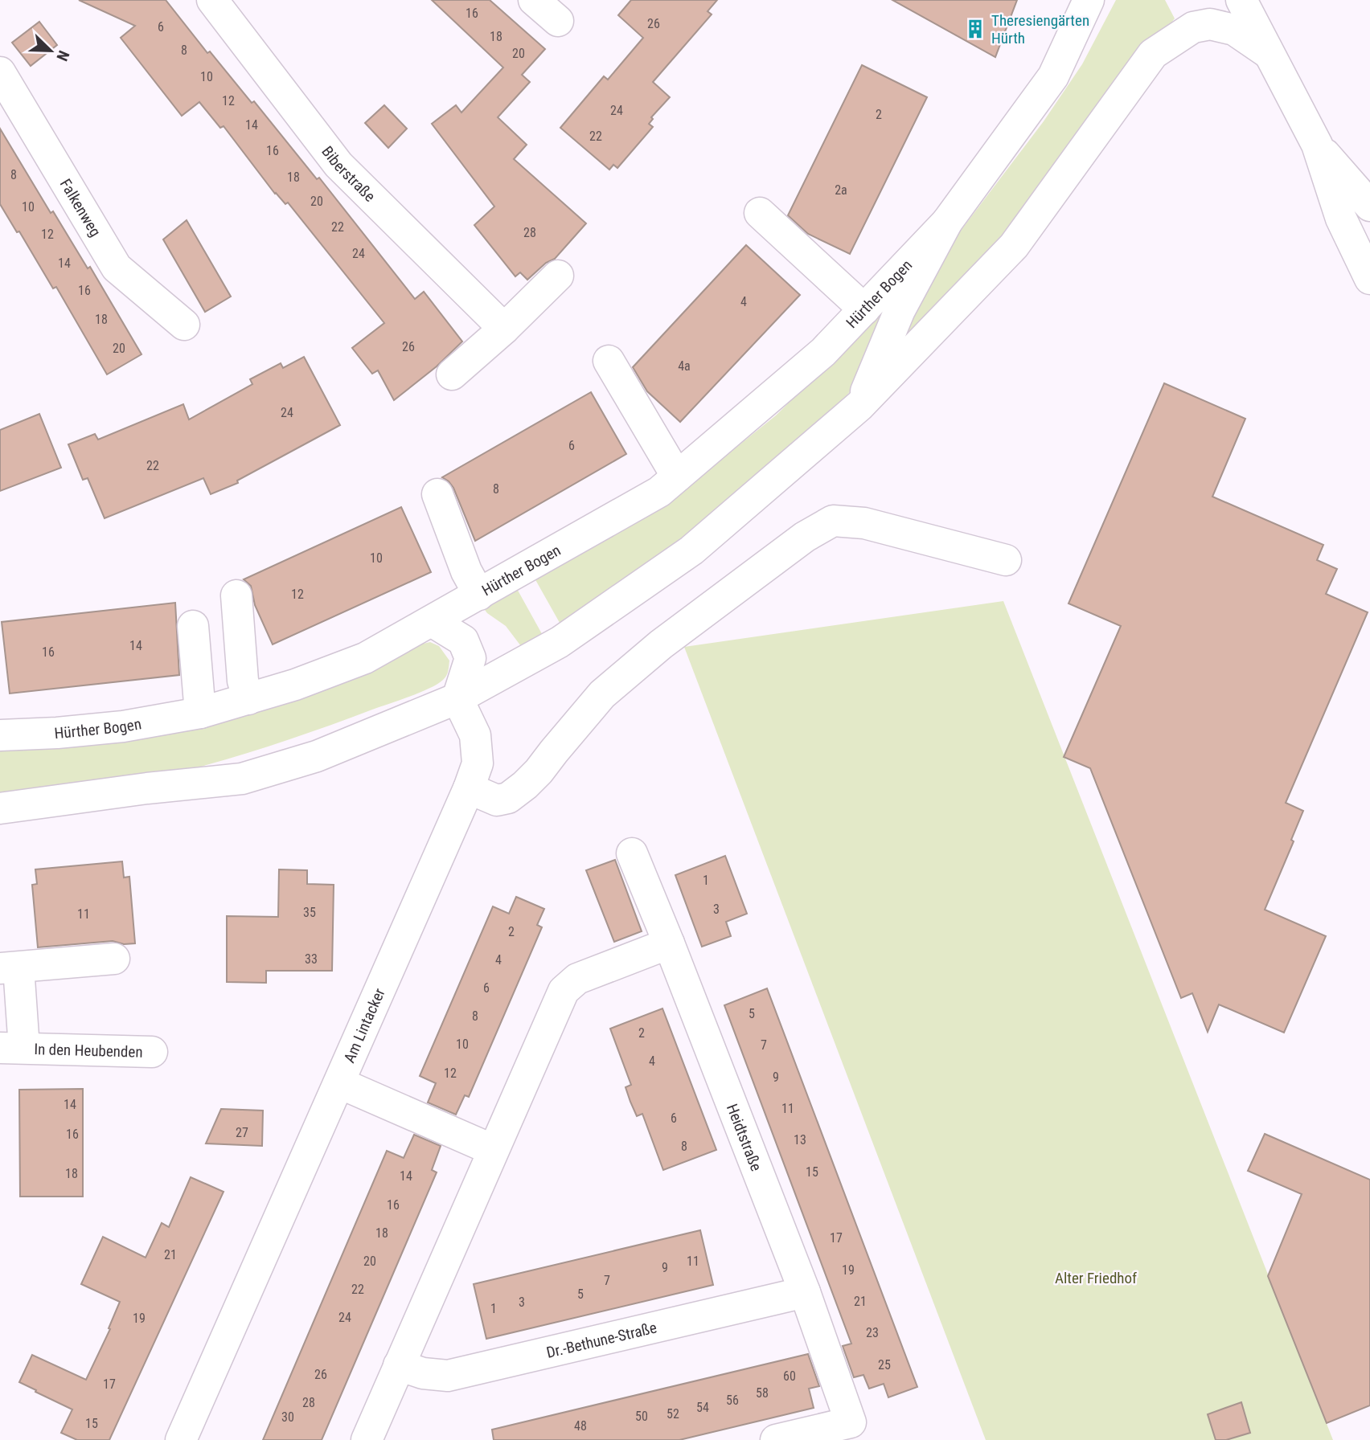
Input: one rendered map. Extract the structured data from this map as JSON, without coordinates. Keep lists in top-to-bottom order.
{
  "streets": {
    "street": [
      "Biberstraße",
      "Falkenweg",
      "Hürther Bogen",
      "Am Lintacker",
      "In den Heubenden",
      "Heidtstraße",
      "Dr.-Bethune-Straße"
    ]
  },
  "crossings": [
    ["Hürther Bogen", "Am Lintacker"],
    ["Heidtstraße", "Dr.-Bethune-Straße"]
  ],
  "parks": ["Alter Friedhof"],
  "places": {
    "building": ["Theresiengärten Hürth"]
  },
  "house_numbers": [
    "16",
    "26",
    "6",
    "18",
    "8",
    "20",
    "10",
    "12",
    "24",
    "2",
    "14",
    "22",
    "16",
    "8",
    "18",
    "2a",
    "20",
    "10",
    "22",
    "28",
    "12",
    "24",
    "14",
    "16",
    "4",
    "18",
    "26",
    "20",
    "4a",
    "24",
    "6",
    "22",
    "8",
    "10",
    "12",
    "14",
    "16",
    "1",
    "3",
    "35",
    "11",
    "2",
    "33",
    "4",
    "6",
    "5",
    "8",
    "2",
    "10",
    "7",
    "4",
    "12",
    "9",
    "14",
    "11",
    "6",
    "27",
    "16",
    "13",
    "8",
    "15",
    "18",
    "14",
    "16",
    "18",
    "17",
    "21",
    "20",
    "11",
    "9",
    "19",
    "7",
    "22",
    "5",
    "21",
    "3",
    "1",
    "24",
    "19",
    "23",
    "25",
    "26",
    "60",
    "17",
    "58",
    "56",
    "28",
    "54",
    "52",
    "50",
    "30",
    "15",
    "48"
  ],
  "north": "bottom right"
}
